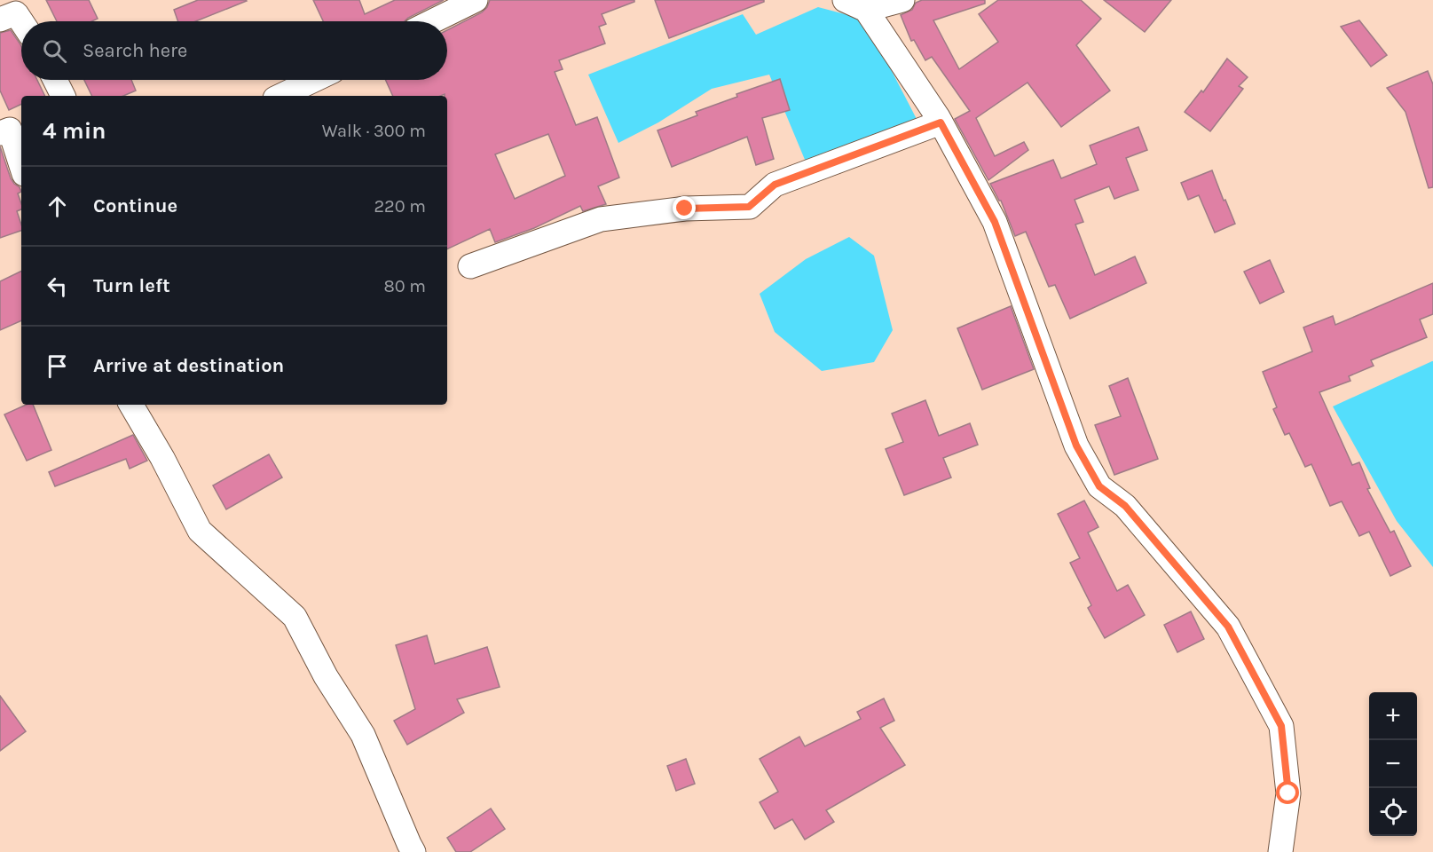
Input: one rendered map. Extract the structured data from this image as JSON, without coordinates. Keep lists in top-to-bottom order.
{
  "page": {
    "search": "Search here",
    "heading": ["4 min", "Walk · 300 m"],
    "list": [
      ["Continue", "220 m"],
      ["Turn left", "80 m"],
      "Arrive at destination"
    ],
    "map_buttons": ["+", "−"]
  }
}
